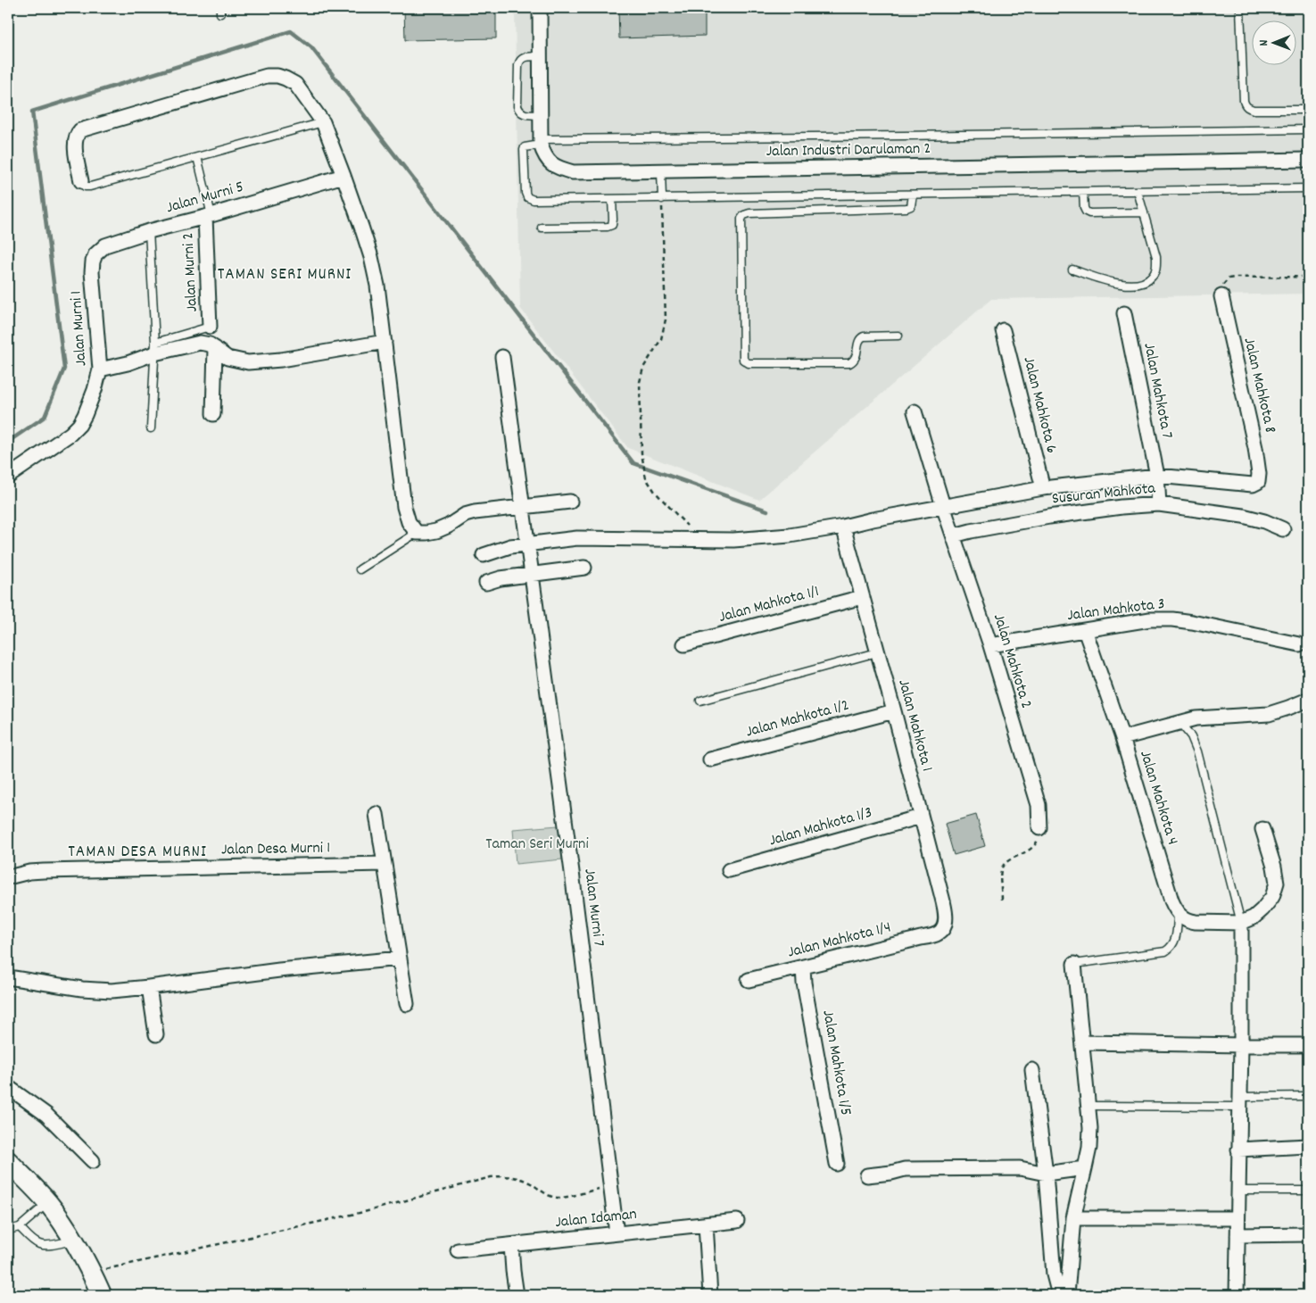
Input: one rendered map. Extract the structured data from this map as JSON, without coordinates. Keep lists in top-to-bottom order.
{
  "streets": {
    "street": [
      "Jalan Industri Darulaman 2",
      "Jalan Murni 5",
      "Jalan Murni 2",
      "Jalan Murni 1",
      "Jalan Mahkota 8",
      "Jalan Mahkota 7",
      "Jalan Mahkota 6",
      "Susuran Mahkota",
      "Jalan Mahkota 1/1",
      "Jalan Mahkota 3",
      "Jalan Mahkota 2",
      "Jalan Mahkota 1/2",
      "Jalan Mahkota 1",
      "Jalan Mahkota 4",
      "Jalan Mahkota 1/3",
      "Jalan Desa Murni 1",
      "Jalan Murni 7",
      "Jalan Mahkota 1/4",
      "Jalan Mahkota 1/5",
      "Jalan Idaman"
    ]
  },
  "crossings": [
    ["Jalan Murni 5", "Jalan Murni 2"],
    ["Jalan Murni 5", "Jalan Murni 1"],
    ["Jalan Mahkota 8", "Jalan Mahkota 7"],
    ["Jalan Mahkota 7", "Susuran Mahkota"],
    ["Susuran Mahkota", "Jalan Mahkota 2"],
    ["Jalan Mahkota 1/1", "Jalan Mahkota 1"],
    ["Jalan Mahkota 3", "Jalan Mahkota 2"],
    ["Jalan Mahkota 3", "Jalan Mahkota 4"],
    ["Jalan Mahkota 1/2", "Jalan Mahkota 1"],
    ["Jalan Mahkota 1", "Jalan Mahkota 1/3"],
    ["Jalan Mahkota 1", "Jalan Mahkota 1/4"],
    ["Jalan Murni 7", "Jalan Idaman"],
    ["Jalan Mahkota 1/4", "Jalan Mahkota 1/5"]
  ],
  "districts": ["TAMAN SERI MURNI", "TAMAN DESA MURNI"],
  "parks": ["Taman Seri Murni"],
  "north": "left"
}
